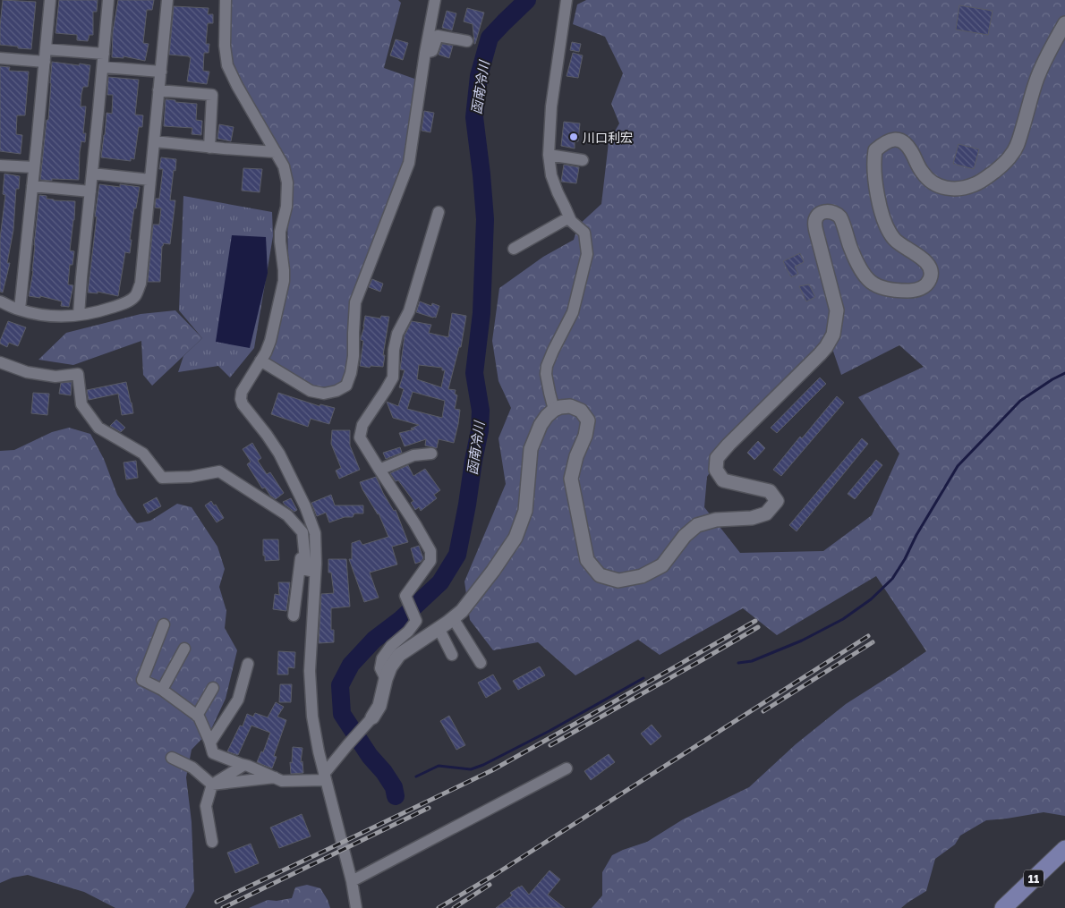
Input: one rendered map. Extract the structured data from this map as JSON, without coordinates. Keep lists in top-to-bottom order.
{
  "streets": {
    "main road": ["11"]
  },
  "water": ["函南冷川"],
  "places": ["川口利宏"]
}
